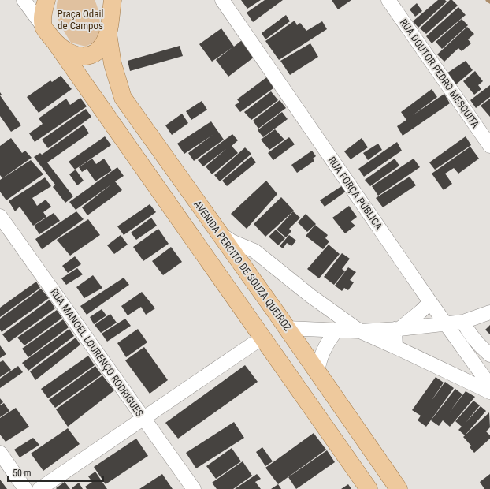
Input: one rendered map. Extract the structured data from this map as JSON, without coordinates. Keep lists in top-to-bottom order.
{
  "streets": {
    "main road": ["AVENIDA PERCITO DE SOUZA QUEIROZ"],
    "street": ["RUA DOUTOR PEDRO MESQUITA", "RUA FORÇA PÚBLICA", "RUA MANOEL LOURENÇO RODRIGUES"]
  },
  "parks": ["Praça Odail de Campos"],
  "scale_bar": "50 m"
}
